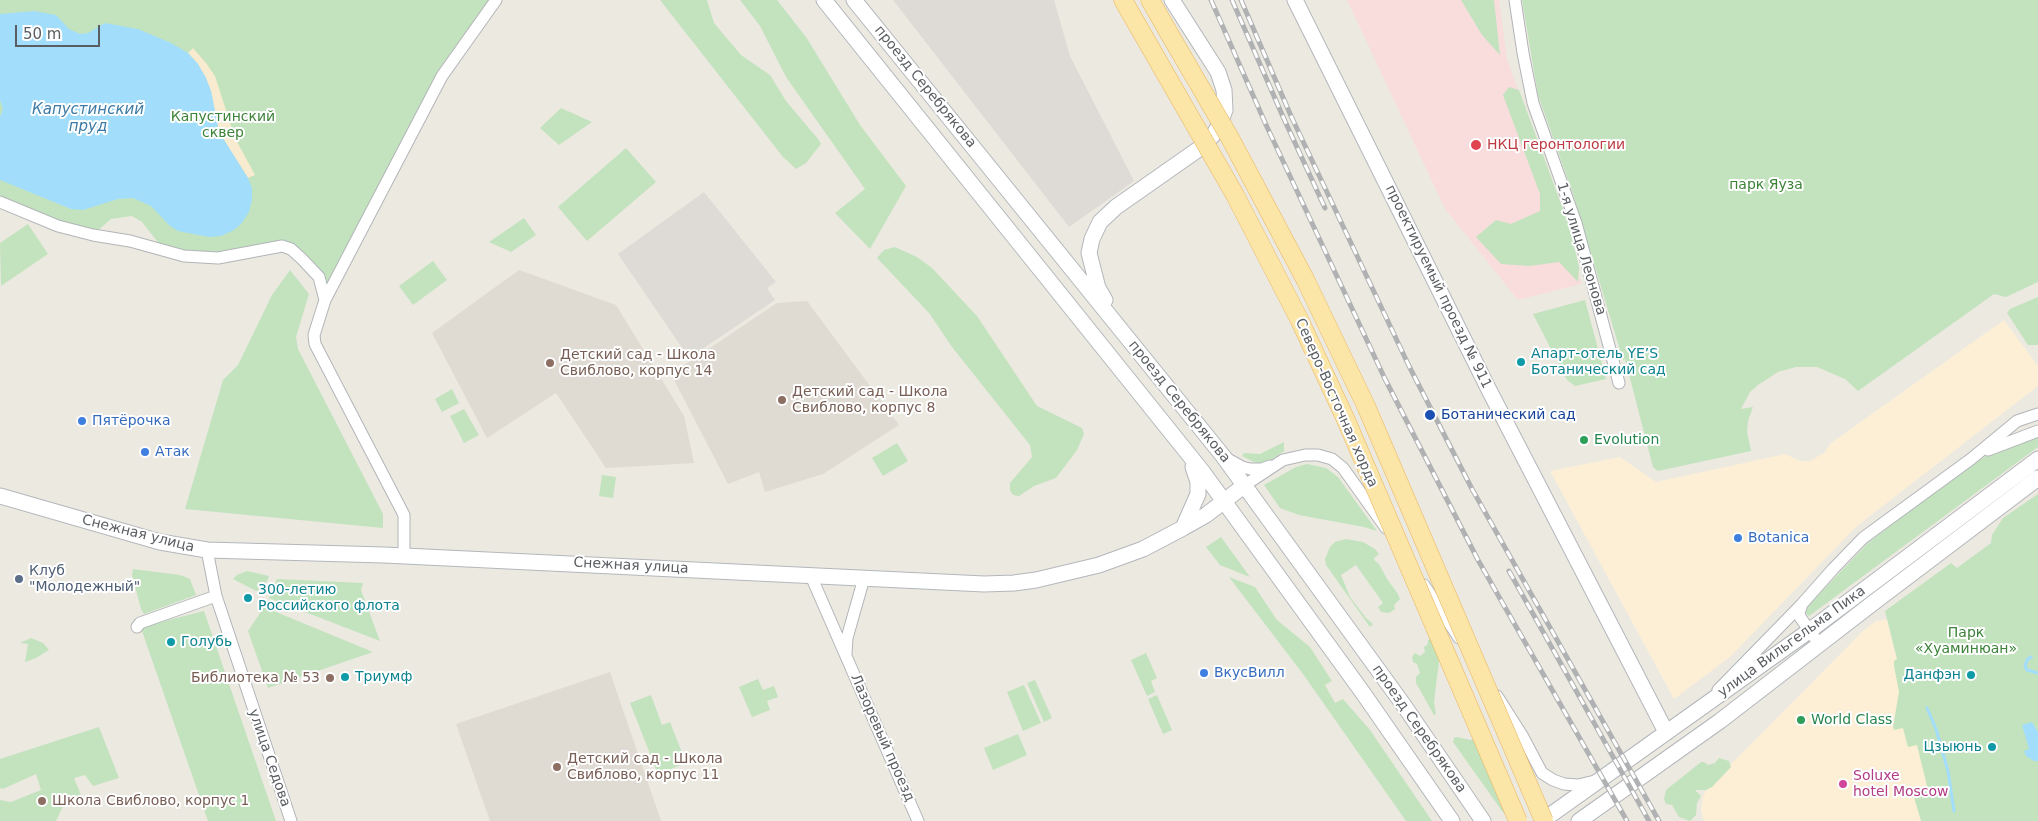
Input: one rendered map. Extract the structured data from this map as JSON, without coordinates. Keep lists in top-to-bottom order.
{
  "streets": {
    "main road": [
      "проезд Серебрякова",
      "проектируемый проезд № 911",
      "Северо-Восточная хорда",
      "Снежная улица",
      "улица Вильгельма Пика"
    ],
    "street": ["1-я улица Леонова", "Лазоревый проезд", "улица Седова"]
  },
  "crossings": [
    ["проезд Серебрякова", "Снежная улица"],
    ["проектируемый проезд № 911", "улица Вильгельма Пика"],
    ["Северо-Восточная хорда", "улица Вильгельма Пика"],
    ["Снежная улица", "Лазоревый проезд"],
    ["Снежная улица", "улица Седова"]
  ],
  "water": ["Капустинский пруд"],
  "parks": ["Капустинский сквер", "парк Яуза", "Парк «Хуаминюан»"],
  "places": [
    "НКЦ геронтологии",
    "Апарт-отель YE’S Ботанический сад",
    "Детский сад - Школа Свиблово, корпус 14",
    "Детский сад - Школа Свиблово, корпус 8",
    "Ботанический сад",
    "Пятёрочка",
    "Evolution",
    "Атак",
    "Botanica",
    "Клуб \"Молодежный\"",
    "300-летию Российского флота",
    "Голубь",
    "ВкусВилл",
    "Данфэн",
    "Триумф",
    "Библиотека № 53",
    "World Class",
    "Цзыюнь",
    "Детский сад - Школа Свиблово, корпус 11",
    "Soluxe hotel Moscow",
    "Школа Свиблово, корпус 1"
  ],
  "scale_bar": "50 m"
}
